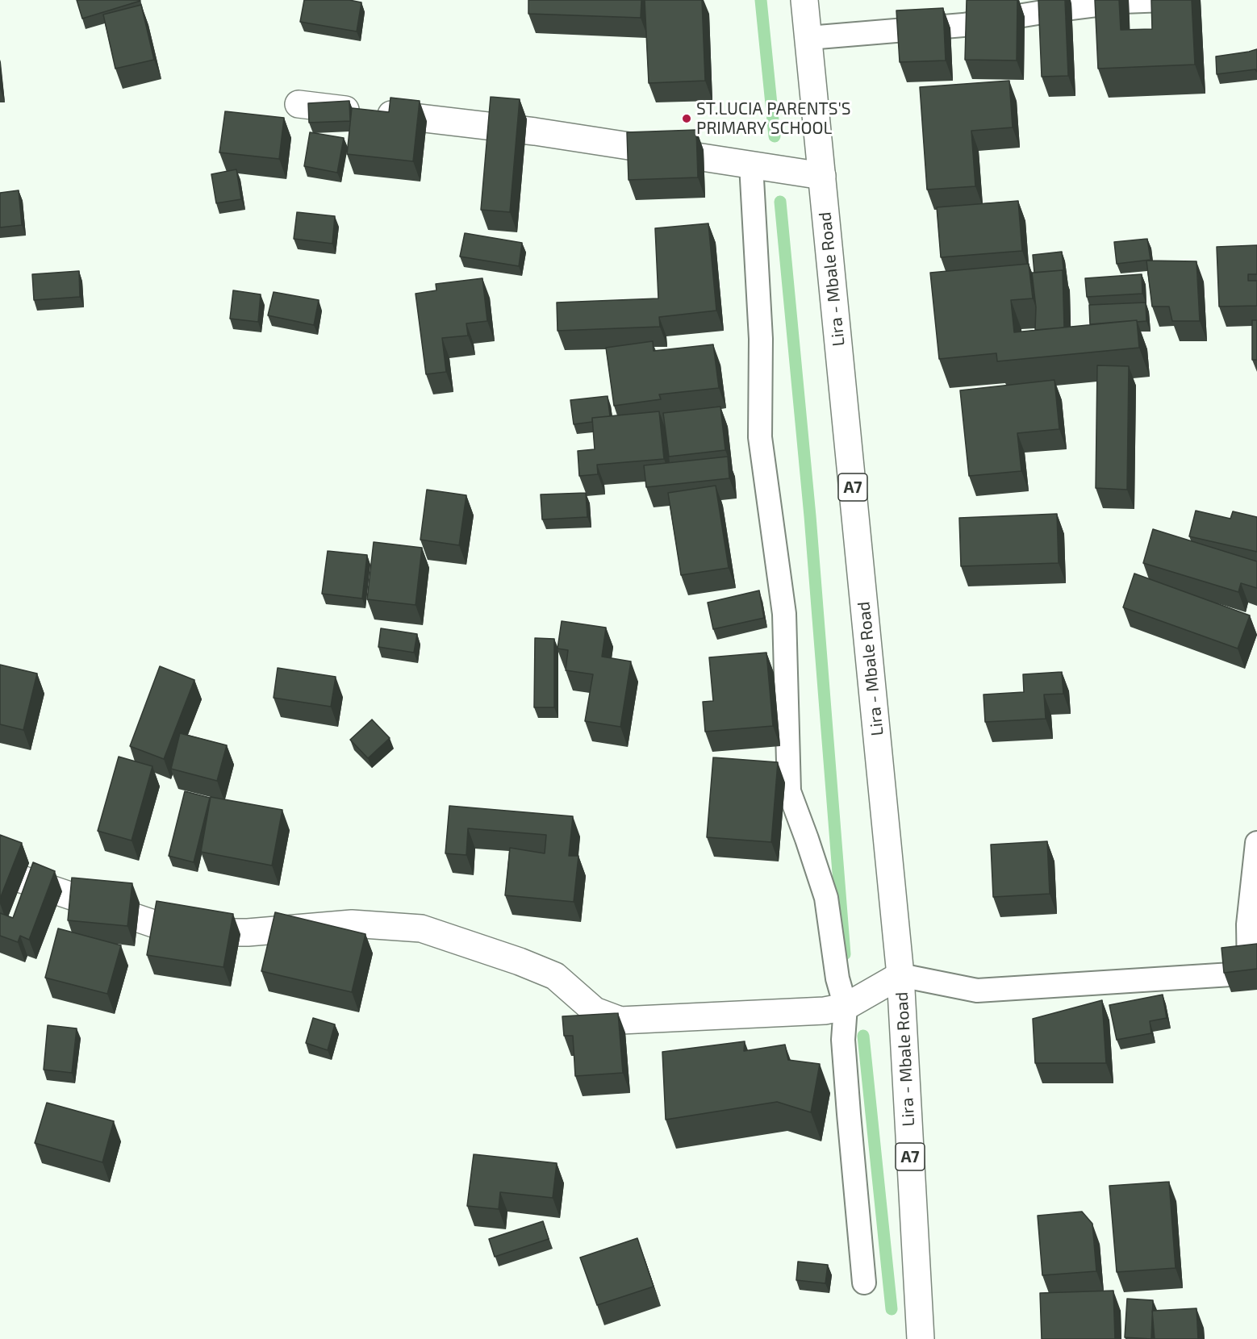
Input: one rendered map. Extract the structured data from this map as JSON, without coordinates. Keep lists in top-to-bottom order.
{
  "streets": {
    "street": ["Lira - Mbale Road", "A7"]
  },
  "places": ["ST.LUCIA PARENTS'S PRIMARY SCHOOL"]
}
